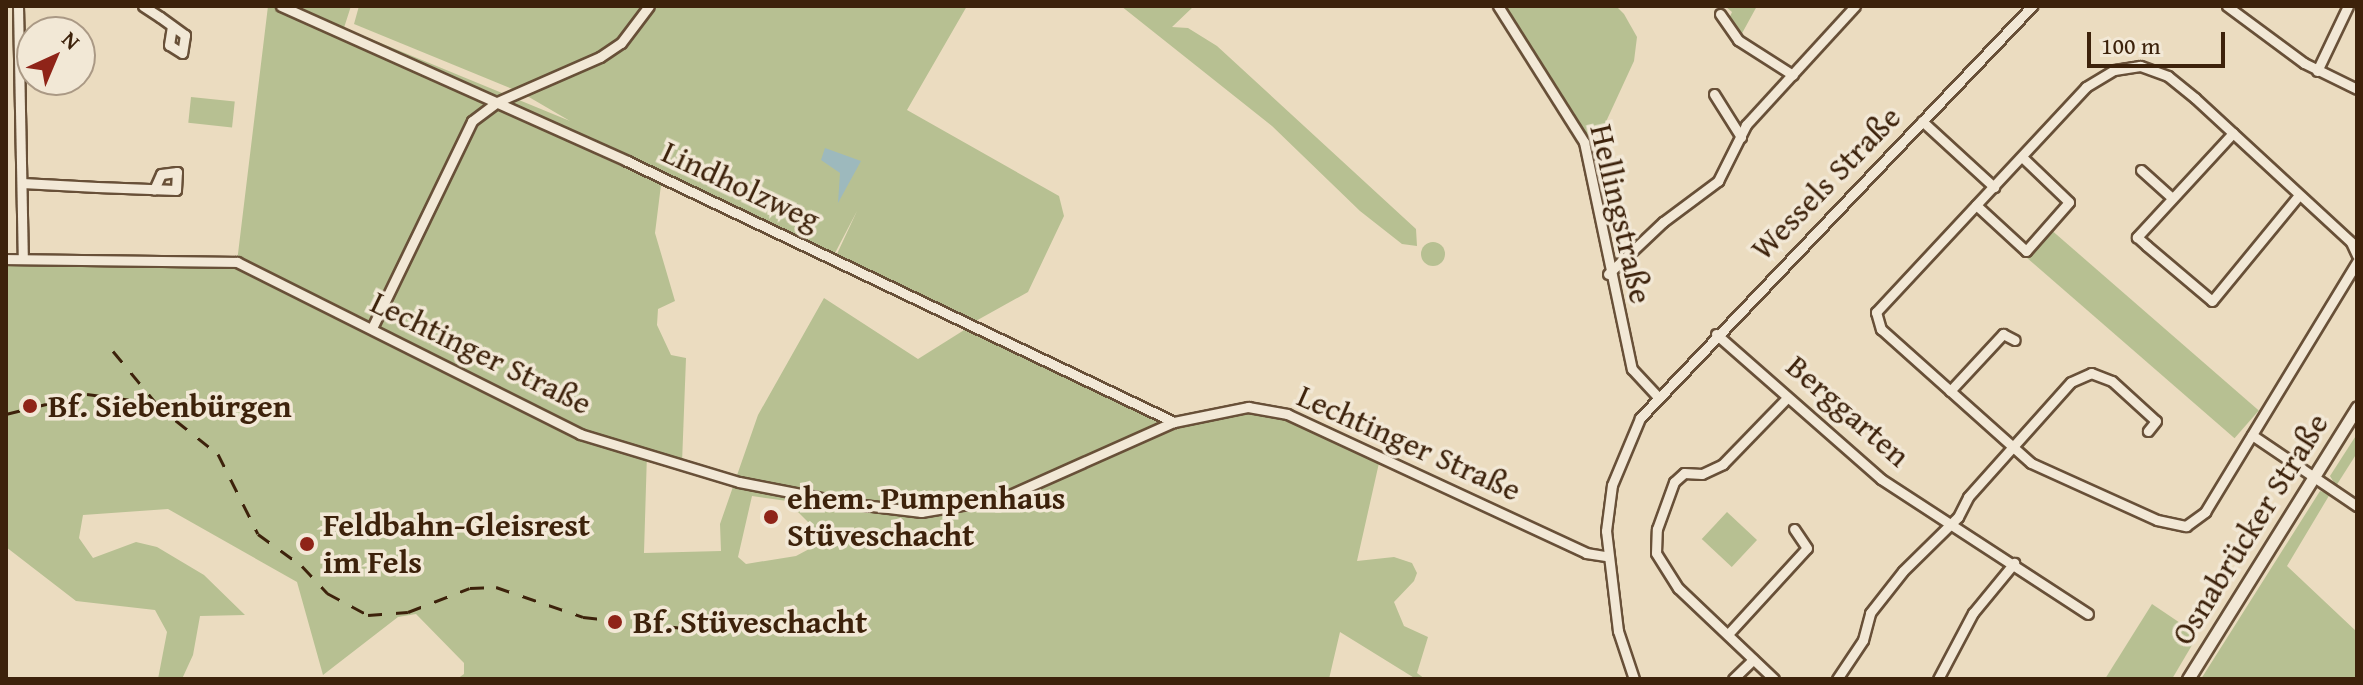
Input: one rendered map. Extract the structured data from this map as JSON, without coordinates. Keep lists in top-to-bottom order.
{
  "streets": {
    "street": [
      "Wessels Straße",
      "Lindholzweg",
      "Hellingstraße",
      "Lechtinger Straße",
      "Berggarten",
      "Osnabrücker Straße"
    ]
  },
  "crossings": [
    ["Wessels Straße", "Hellingstraße"],
    ["Wessels Straße", "Lechtinger Straße"],
    ["Wessels Straße", "Berggarten"],
    ["Lindholzweg", "Lechtinger Straße"]
  ],
  "places": [
    "Bf. Siebenbürgen",
    "ehem. Pumpenhaus Stüveschacht",
    "Feldbahn-Gleisrest im Fels",
    "Bf. Stüveschacht"
  ],
  "scale_bar": "100 m",
  "north": "top right"
}
